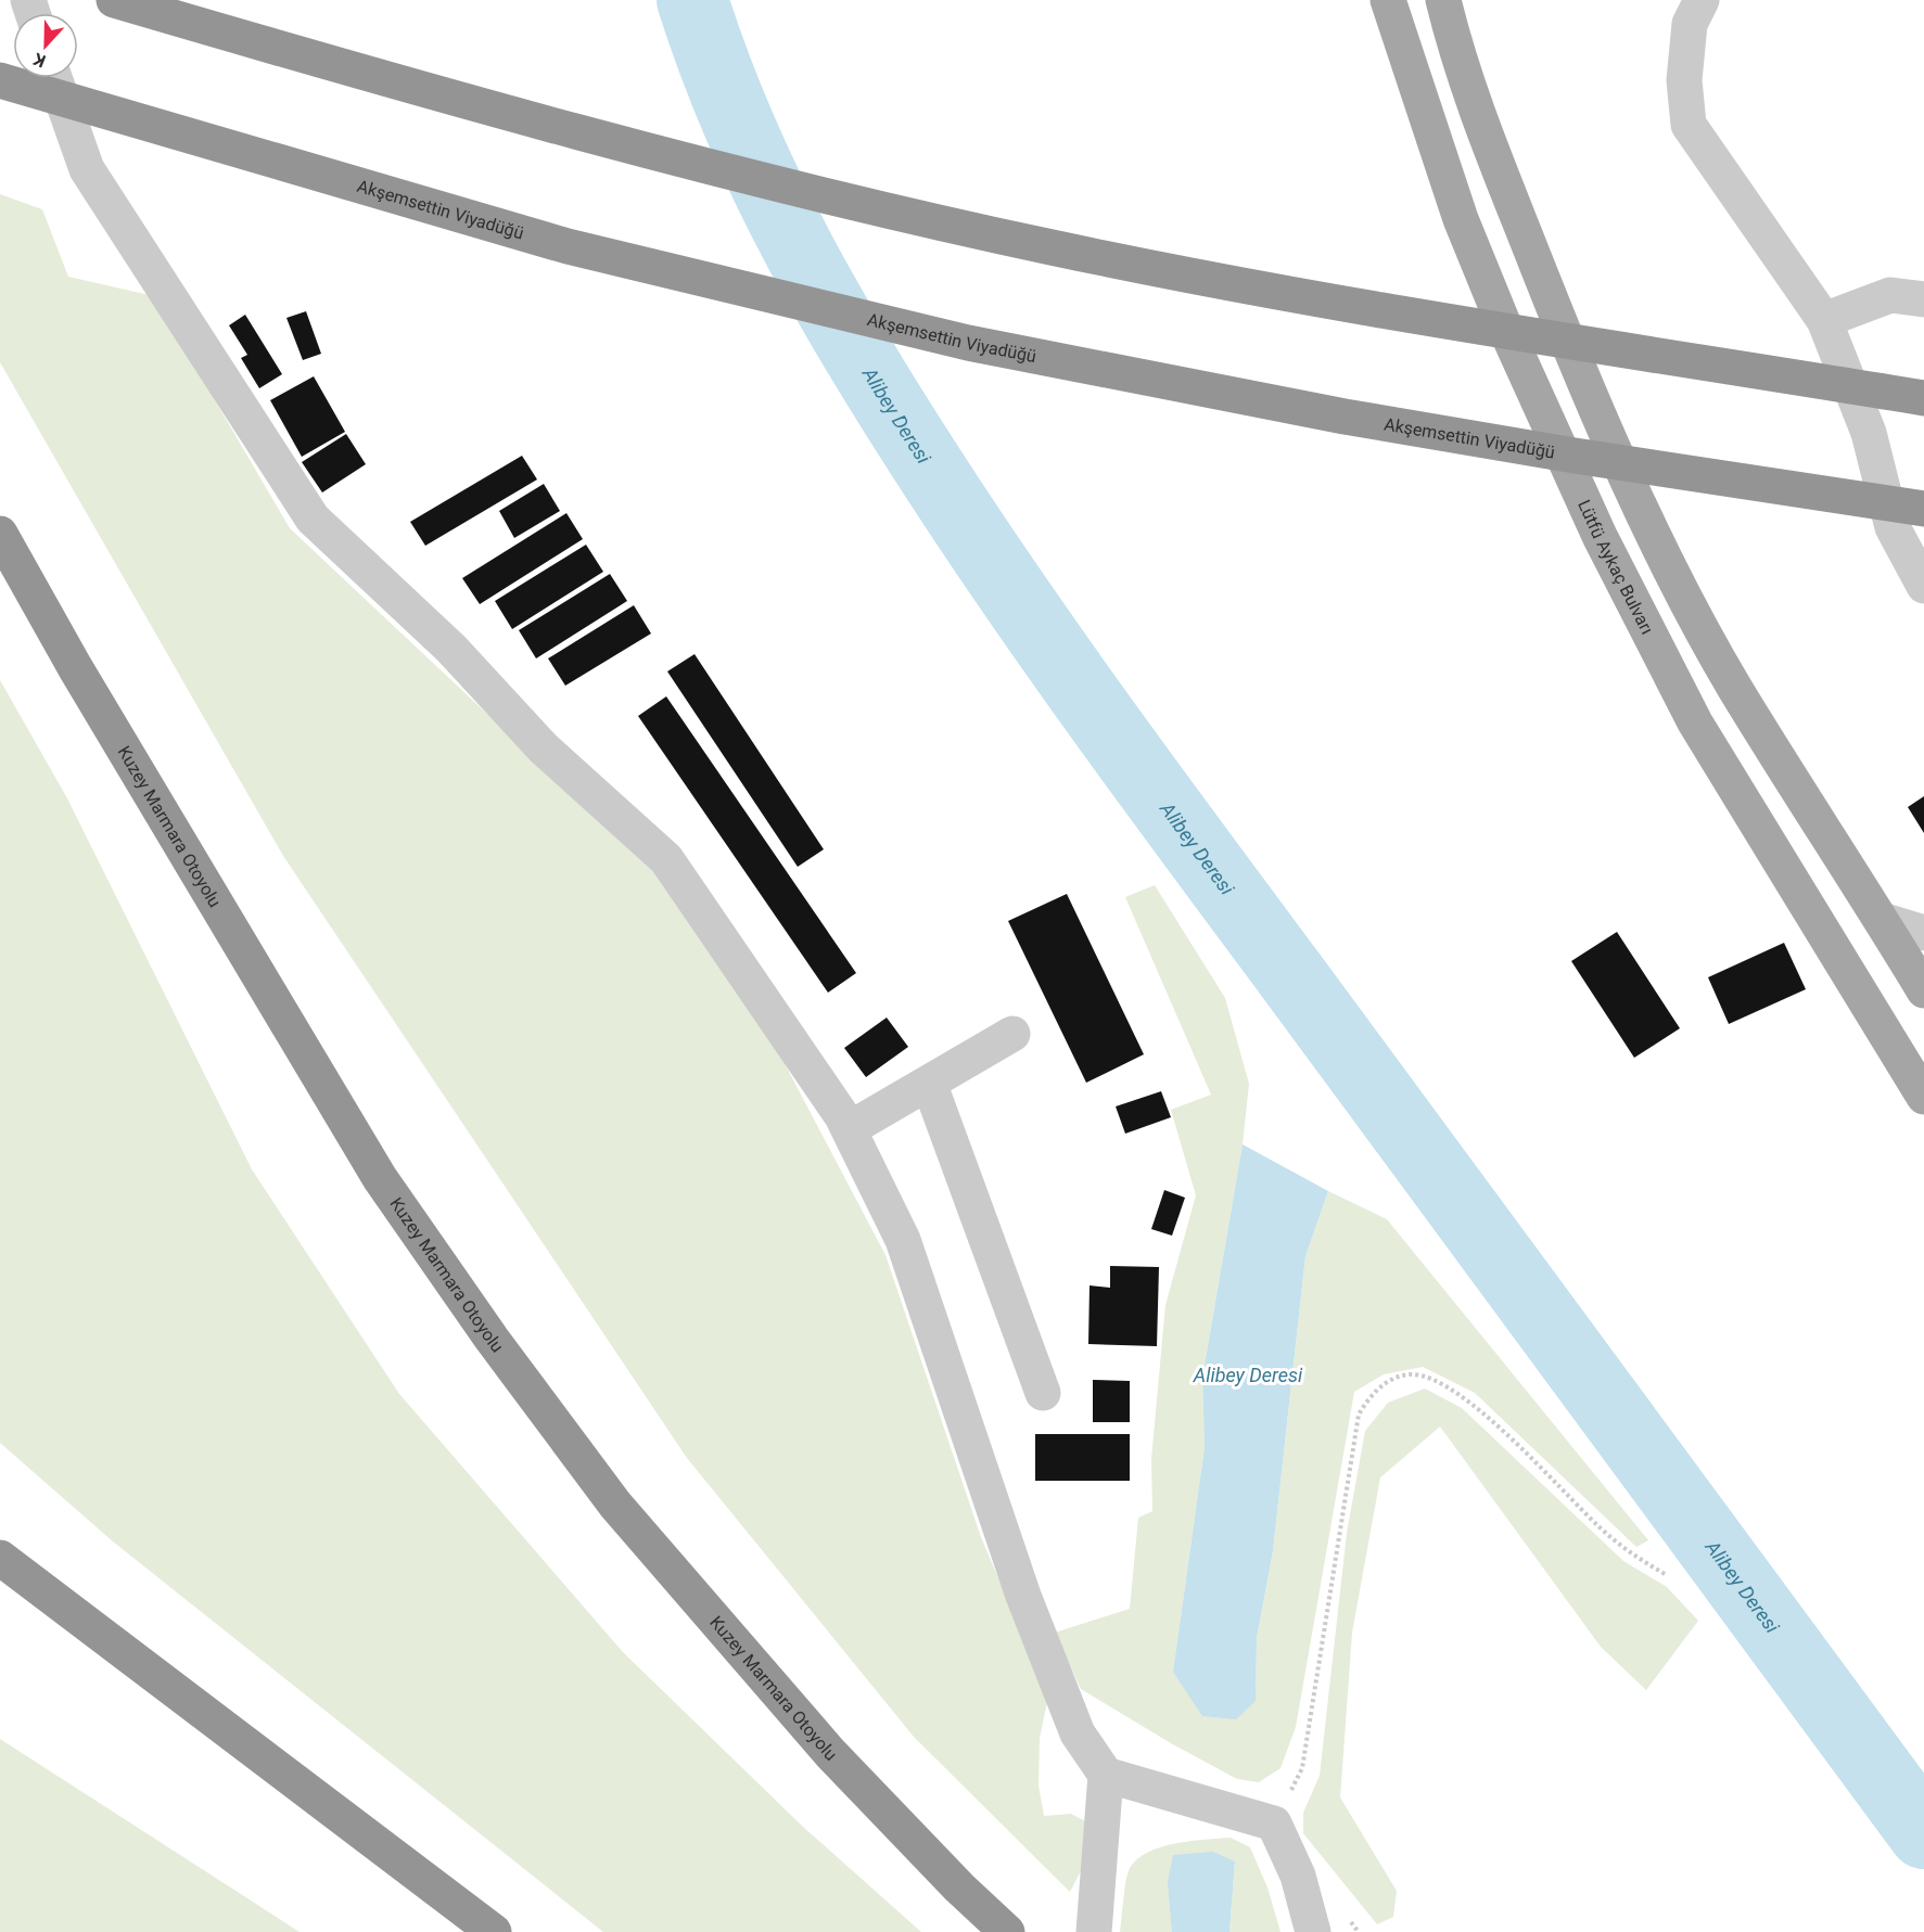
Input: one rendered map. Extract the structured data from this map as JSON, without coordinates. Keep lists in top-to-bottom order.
{
  "streets": {
    "highway": ["Akşemsettin Viyadüğü", "Kuzey Marmara Otoyolu"],
    "main road": ["Lütfü Aykaç Bulvarı"]
  },
  "water": ["Alibey Deresi"],
  "north": "bottom"
}
